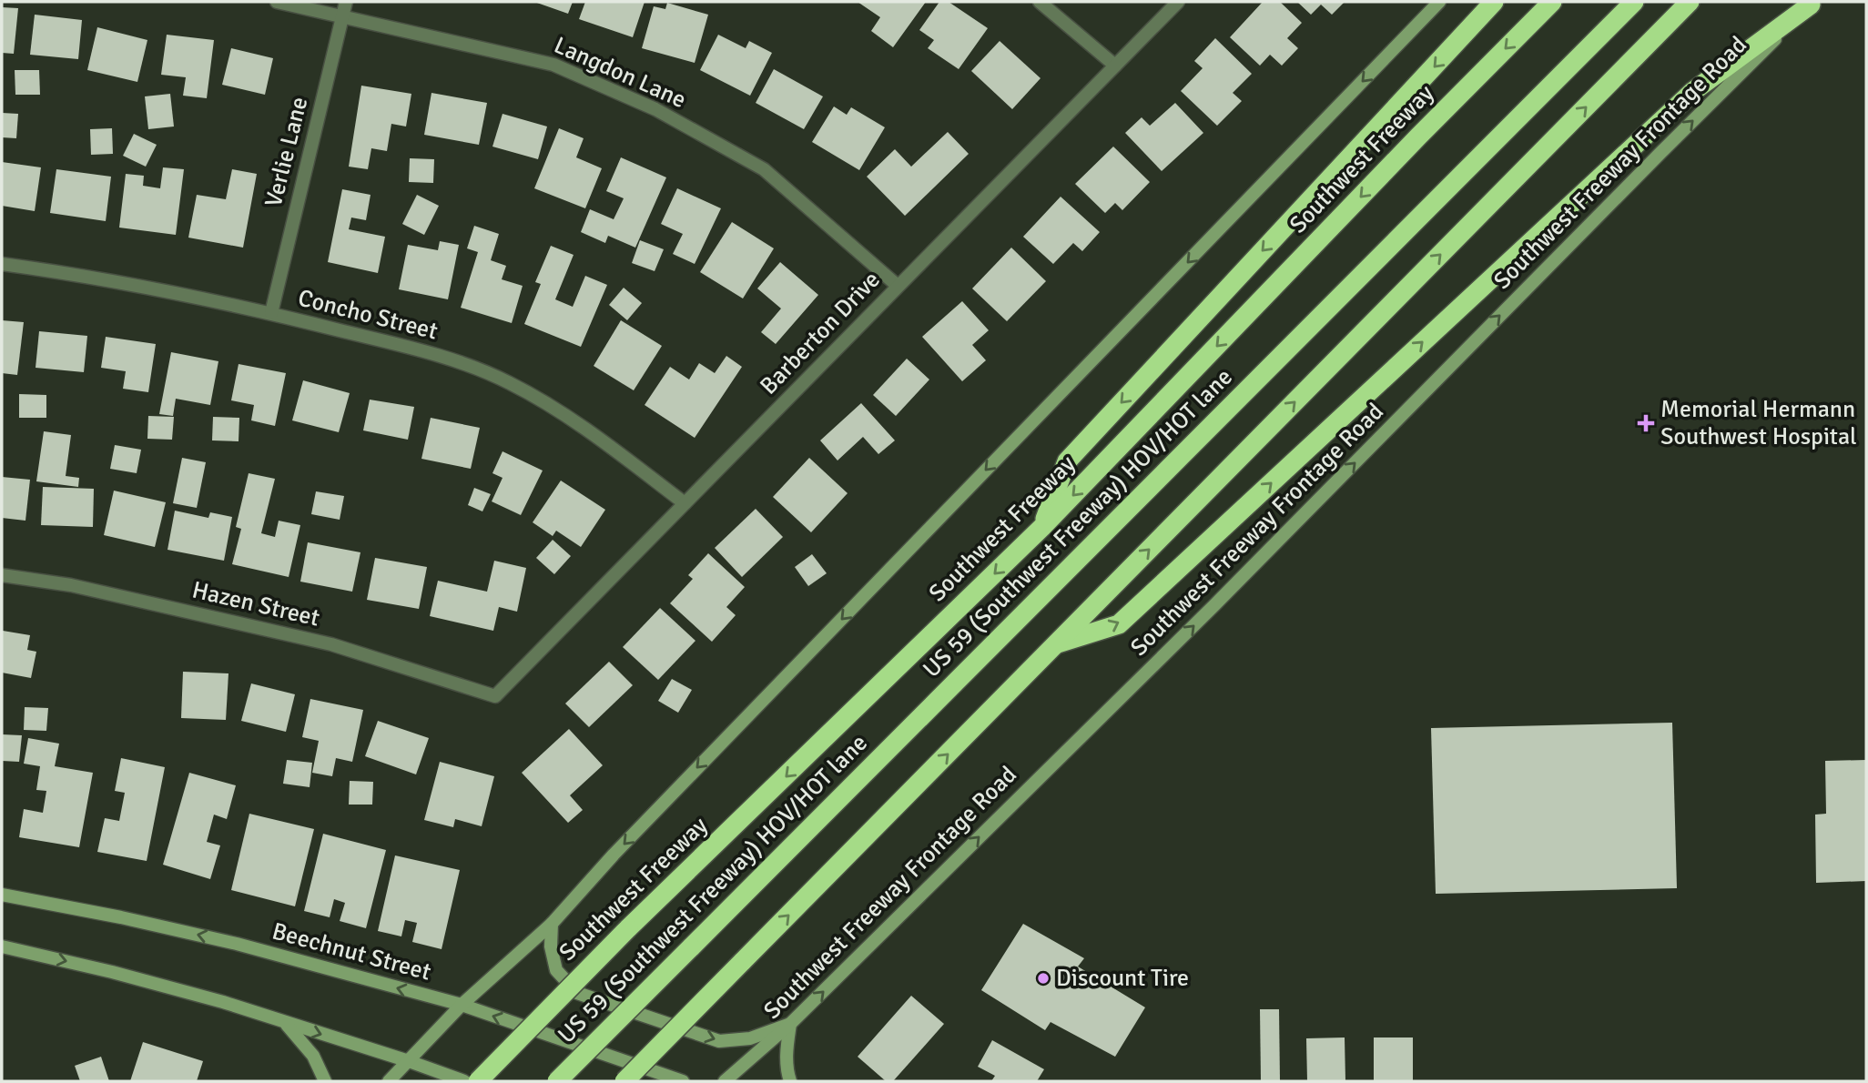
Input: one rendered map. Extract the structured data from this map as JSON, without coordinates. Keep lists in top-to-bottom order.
{
  "streets": {
    "highway": ["Southwest Freeway", "US 59 (Southwest Freeway) HOV/HOT lane"],
    "main road": ["Southwest Freeway Frontage Road", "Beechnut Street"],
    "street": [
      "Langdon Lane",
      "Verlie Lane",
      "Concho Street",
      "Barberton Drive",
      "Hazen Street"
    ]
  },
  "crossings": [
    ["Langdon Lane", "Verlie Lane"],
    ["Langdon Lane", "Barberton Drive"],
    ["Verlie Lane", "Concho Street"],
    ["Concho Street", "Barberton Drive"],
    ["Barberton Drive", "Hazen Street"]
  ],
  "one_way": ["Southwest Freeway Frontage Road"],
  "places": {
    "health": ["Memorial Hermann Southwest Hospital"],
    "other": ["Discount Tire"]
  }
}
